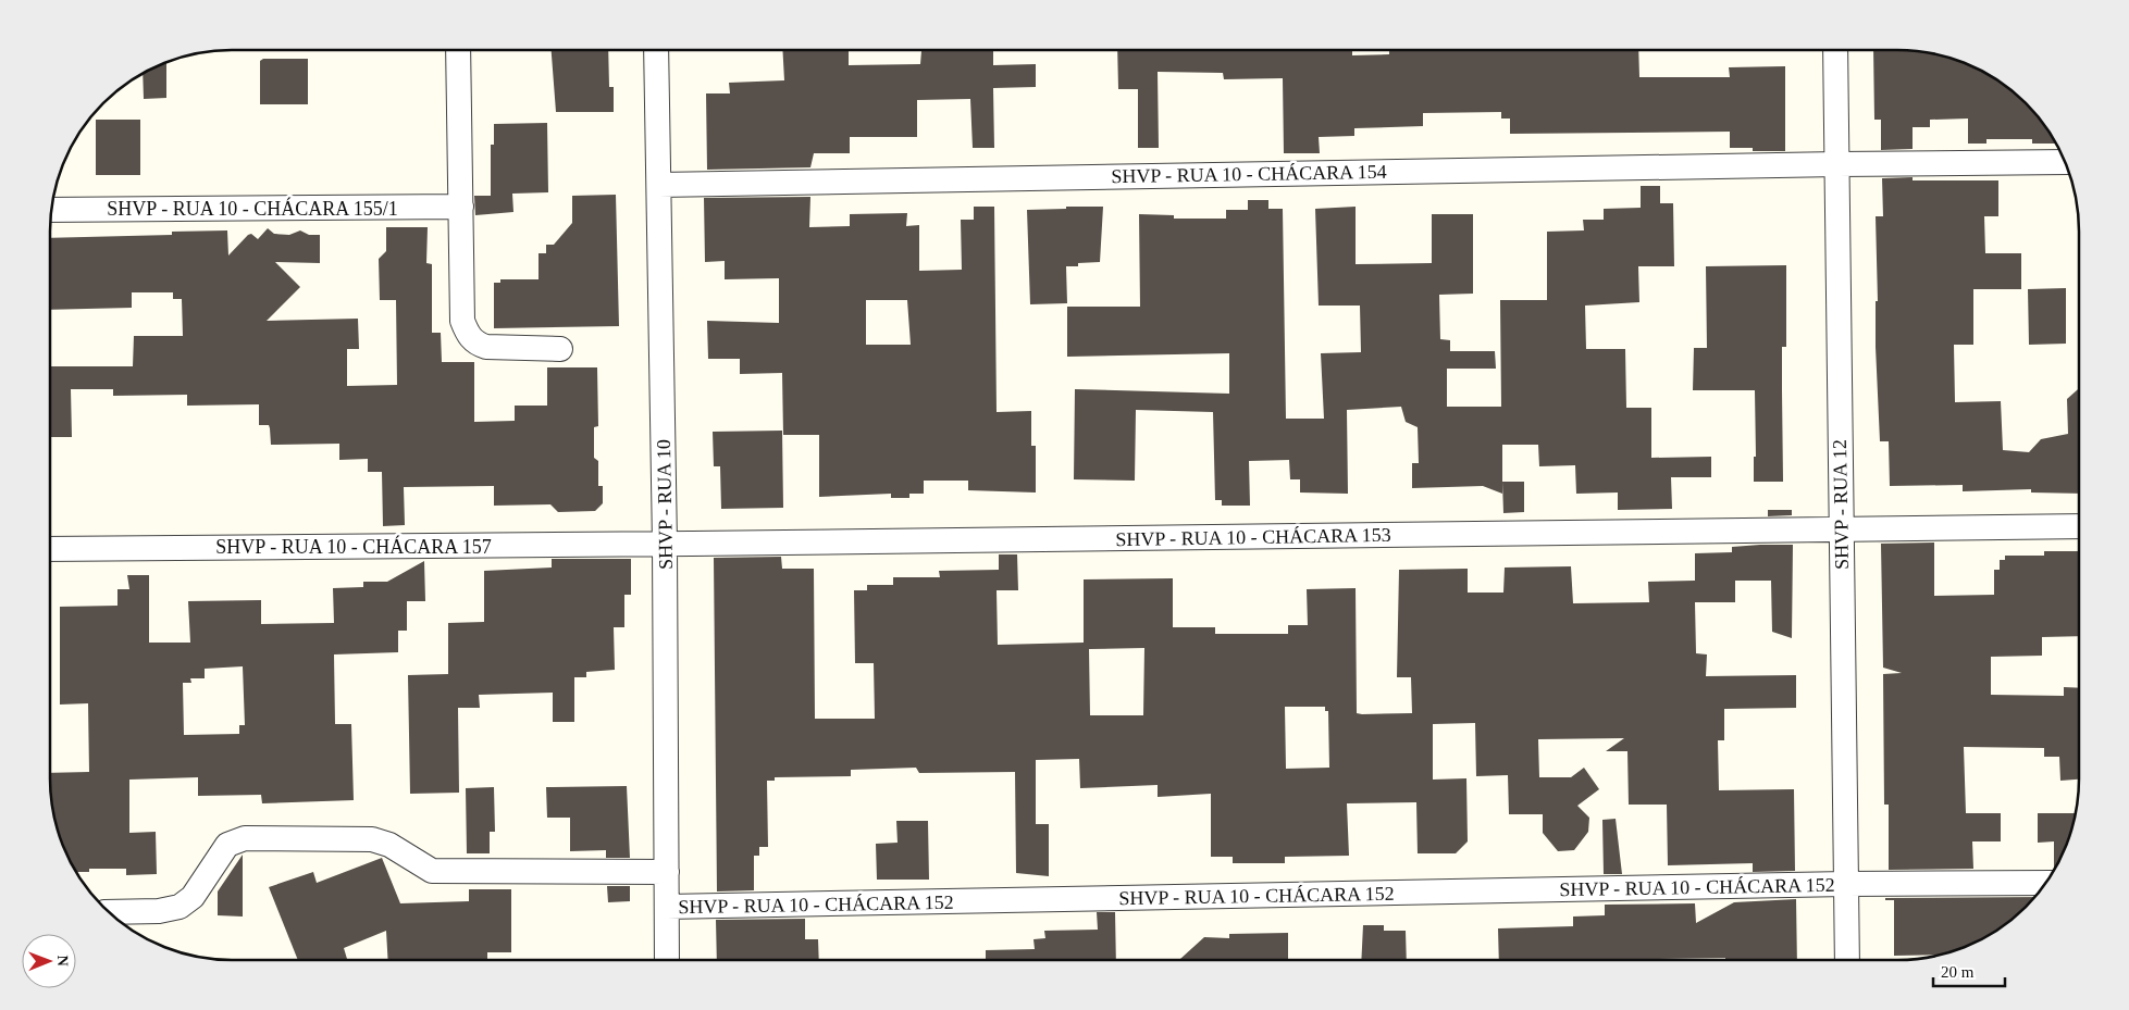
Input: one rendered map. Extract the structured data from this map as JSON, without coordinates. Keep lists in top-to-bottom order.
{
  "streets": {
    "street": [
      "SHVP - RUA 10 - CHÁCARA 154",
      "SHVP - RUA 10 - CHÁCARA 155/1",
      "SHVP - RUA 10",
      "SHVP - RUA 12",
      "SHVP - RUA 10 - CHÁCARA 153",
      "SHVP - RUA 10 - CHÁCARA 157",
      "SHVP - RUA 10 - CHÁCARA 152"
    ]
  },
  "crossings": [
    ["SHVP - RUA 10 - CHÁCARA 154", "SHVP - RUA 10"],
    ["SHVP - RUA 10 - CHÁCARA 154", "SHVP - RUA 12"],
    ["SHVP - RUA 10", "SHVP - RUA 10 - CHÁCARA 153"],
    ["SHVP - RUA 10", "SHVP - RUA 10 - CHÁCARA 157"],
    ["SHVP - RUA 10", "SHVP - RUA 10 - CHÁCARA 152"],
    ["SHVP - RUA 12", "SHVP - RUA 10 - CHÁCARA 153"],
    ["SHVP - RUA 12", "SHVP - RUA 10 - CHÁCARA 152"],
    ["SHVP - RUA 10 - CHÁCARA 153", "SHVP - RUA 10 - CHÁCARA 157"]
  ],
  "scale_bar": "20 m",
  "north": "right"
}
